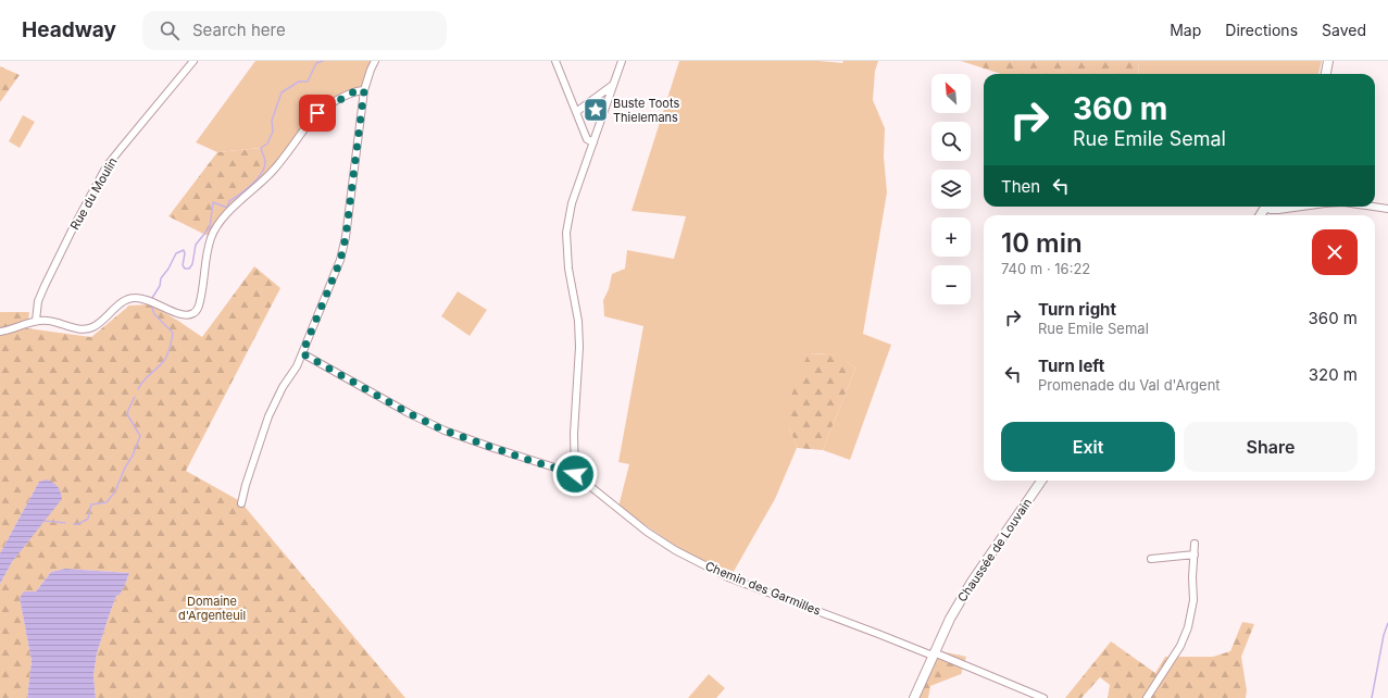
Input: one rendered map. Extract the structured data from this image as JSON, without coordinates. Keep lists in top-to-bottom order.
{
  "streets": {
    "main road": ["Chaussée de Louvain"],
    "street": ["Rue du Moulin", "Chemin des Garmilles"]
  },
  "crossings": [
    ["Chaussée de Louvain", "Chemin des Garmilles"]
  ],
  "parks": ["Domaine d'Argenteuil"],
  "places": {
    "place": ["Buste Toots Thielemans"]
  },
  "north": "top left",
  "page": {
    "header": "Headway",
    "search": "Search here",
    "nav": ["Map", "Directions", "Saved"],
    "map_buttons": ["+", "−"],
    "turn": ["360 m", "Rue Emile Semal"],
    "then": "Then",
    "heading": ["10 min", "740 m · 16:22"],
    "list": [
      {
        "name": "Turn right",
        "note": "Rue Emile Semal",
        "value": "360 m"
      },
      {
        "name": "Turn left",
        "note": "Promenade du Val d'Argent",
        "value": "320 m"
      }
    ],
    "buttons": ["Exit", "Share"]
  }
}
